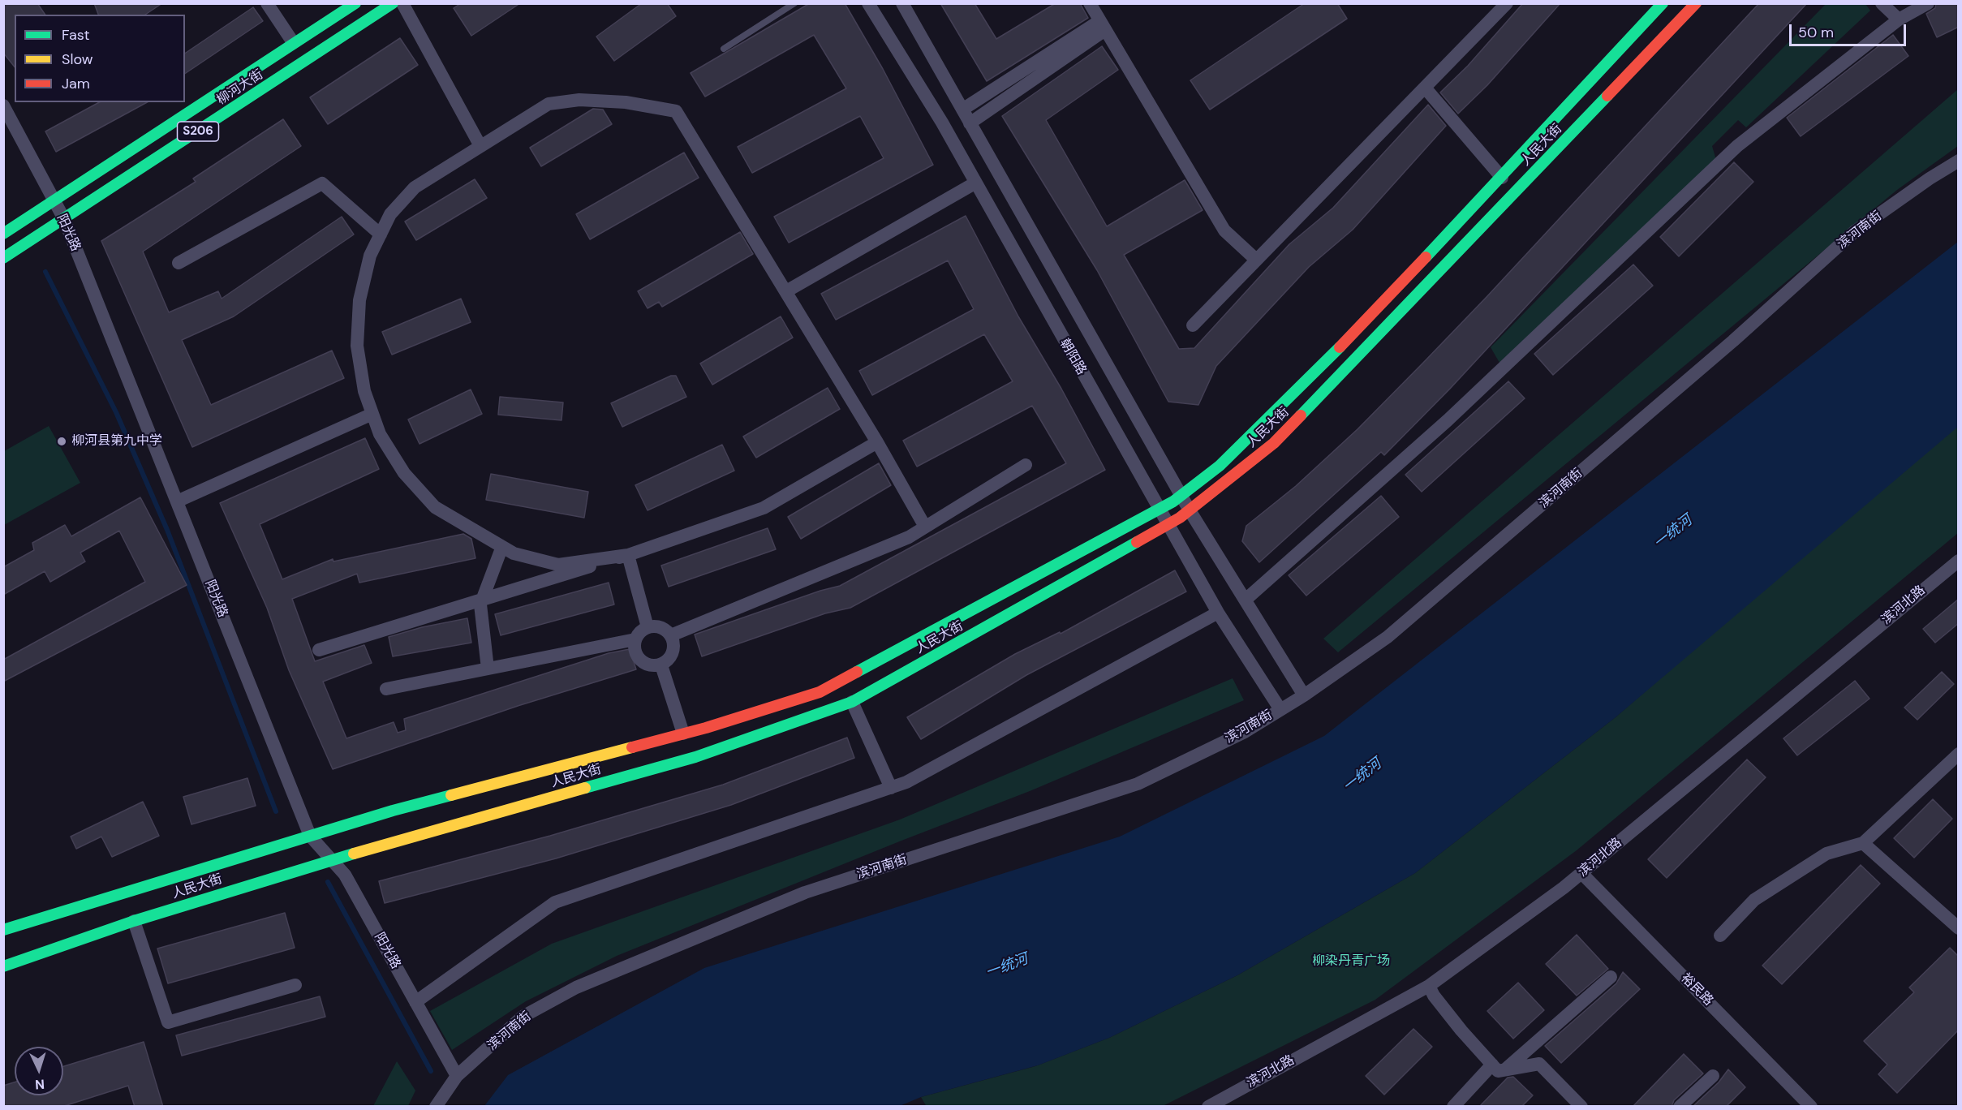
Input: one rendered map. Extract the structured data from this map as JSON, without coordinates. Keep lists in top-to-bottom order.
{
  "streets": {
    "street": [
      "柳河大街",
      "S206",
      "人民大街",
      "滨河南街",
      "阳光路",
      "朝阳路",
      "滨河北路",
      "裕民路"
    ]
  },
  "crossings": [
    ["柳河大街", "阳光路"],
    ["人民大街", "阳光路"],
    ["人民大街", "朝阳路"],
    ["滨河南街", "阳光路"],
    ["滨河南街", "朝阳路"],
    ["滨河北路", "裕民路"]
  ],
  "water": ["一统河"],
  "parks": ["柳染丹青广场"],
  "places": ["柳河县第九中学"],
  "legend": ["Fast", "Slow", "Jam"],
  "scale_bar": "50 m",
  "north": "bottom"
}
